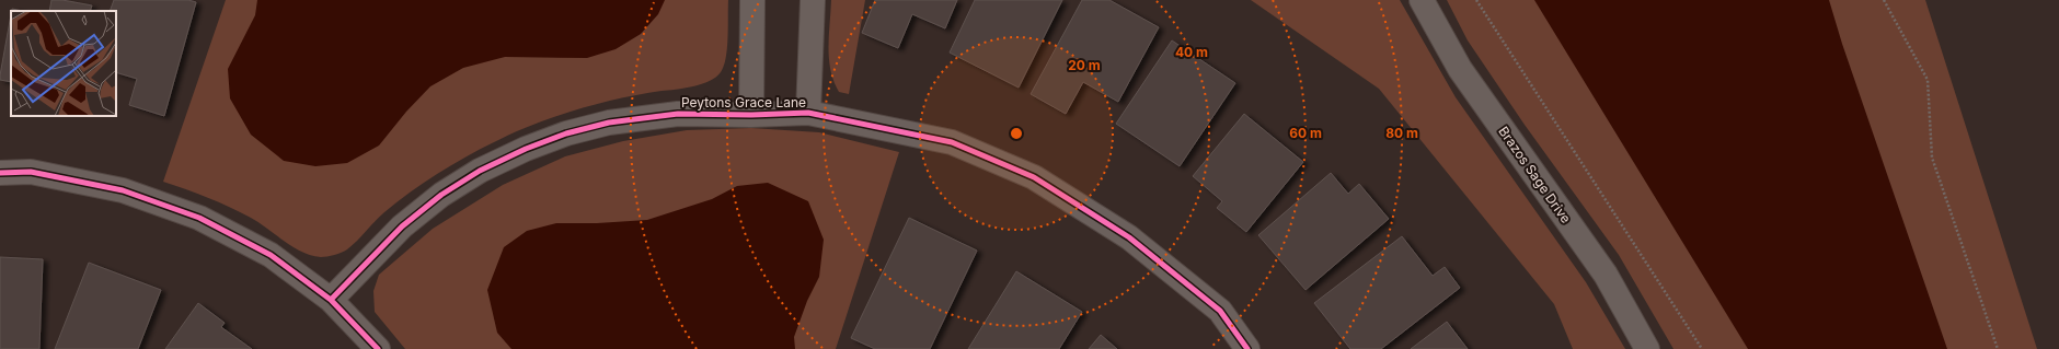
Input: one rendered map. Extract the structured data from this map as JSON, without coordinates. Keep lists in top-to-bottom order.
{
  "streets": {
    "street": ["Peytons Grace Lane", "Brazos Sage Drive"]
  },
  "rings": [
    "40 m",
    "20 m",
    "60 m",
    "80 m"
  ]
}
